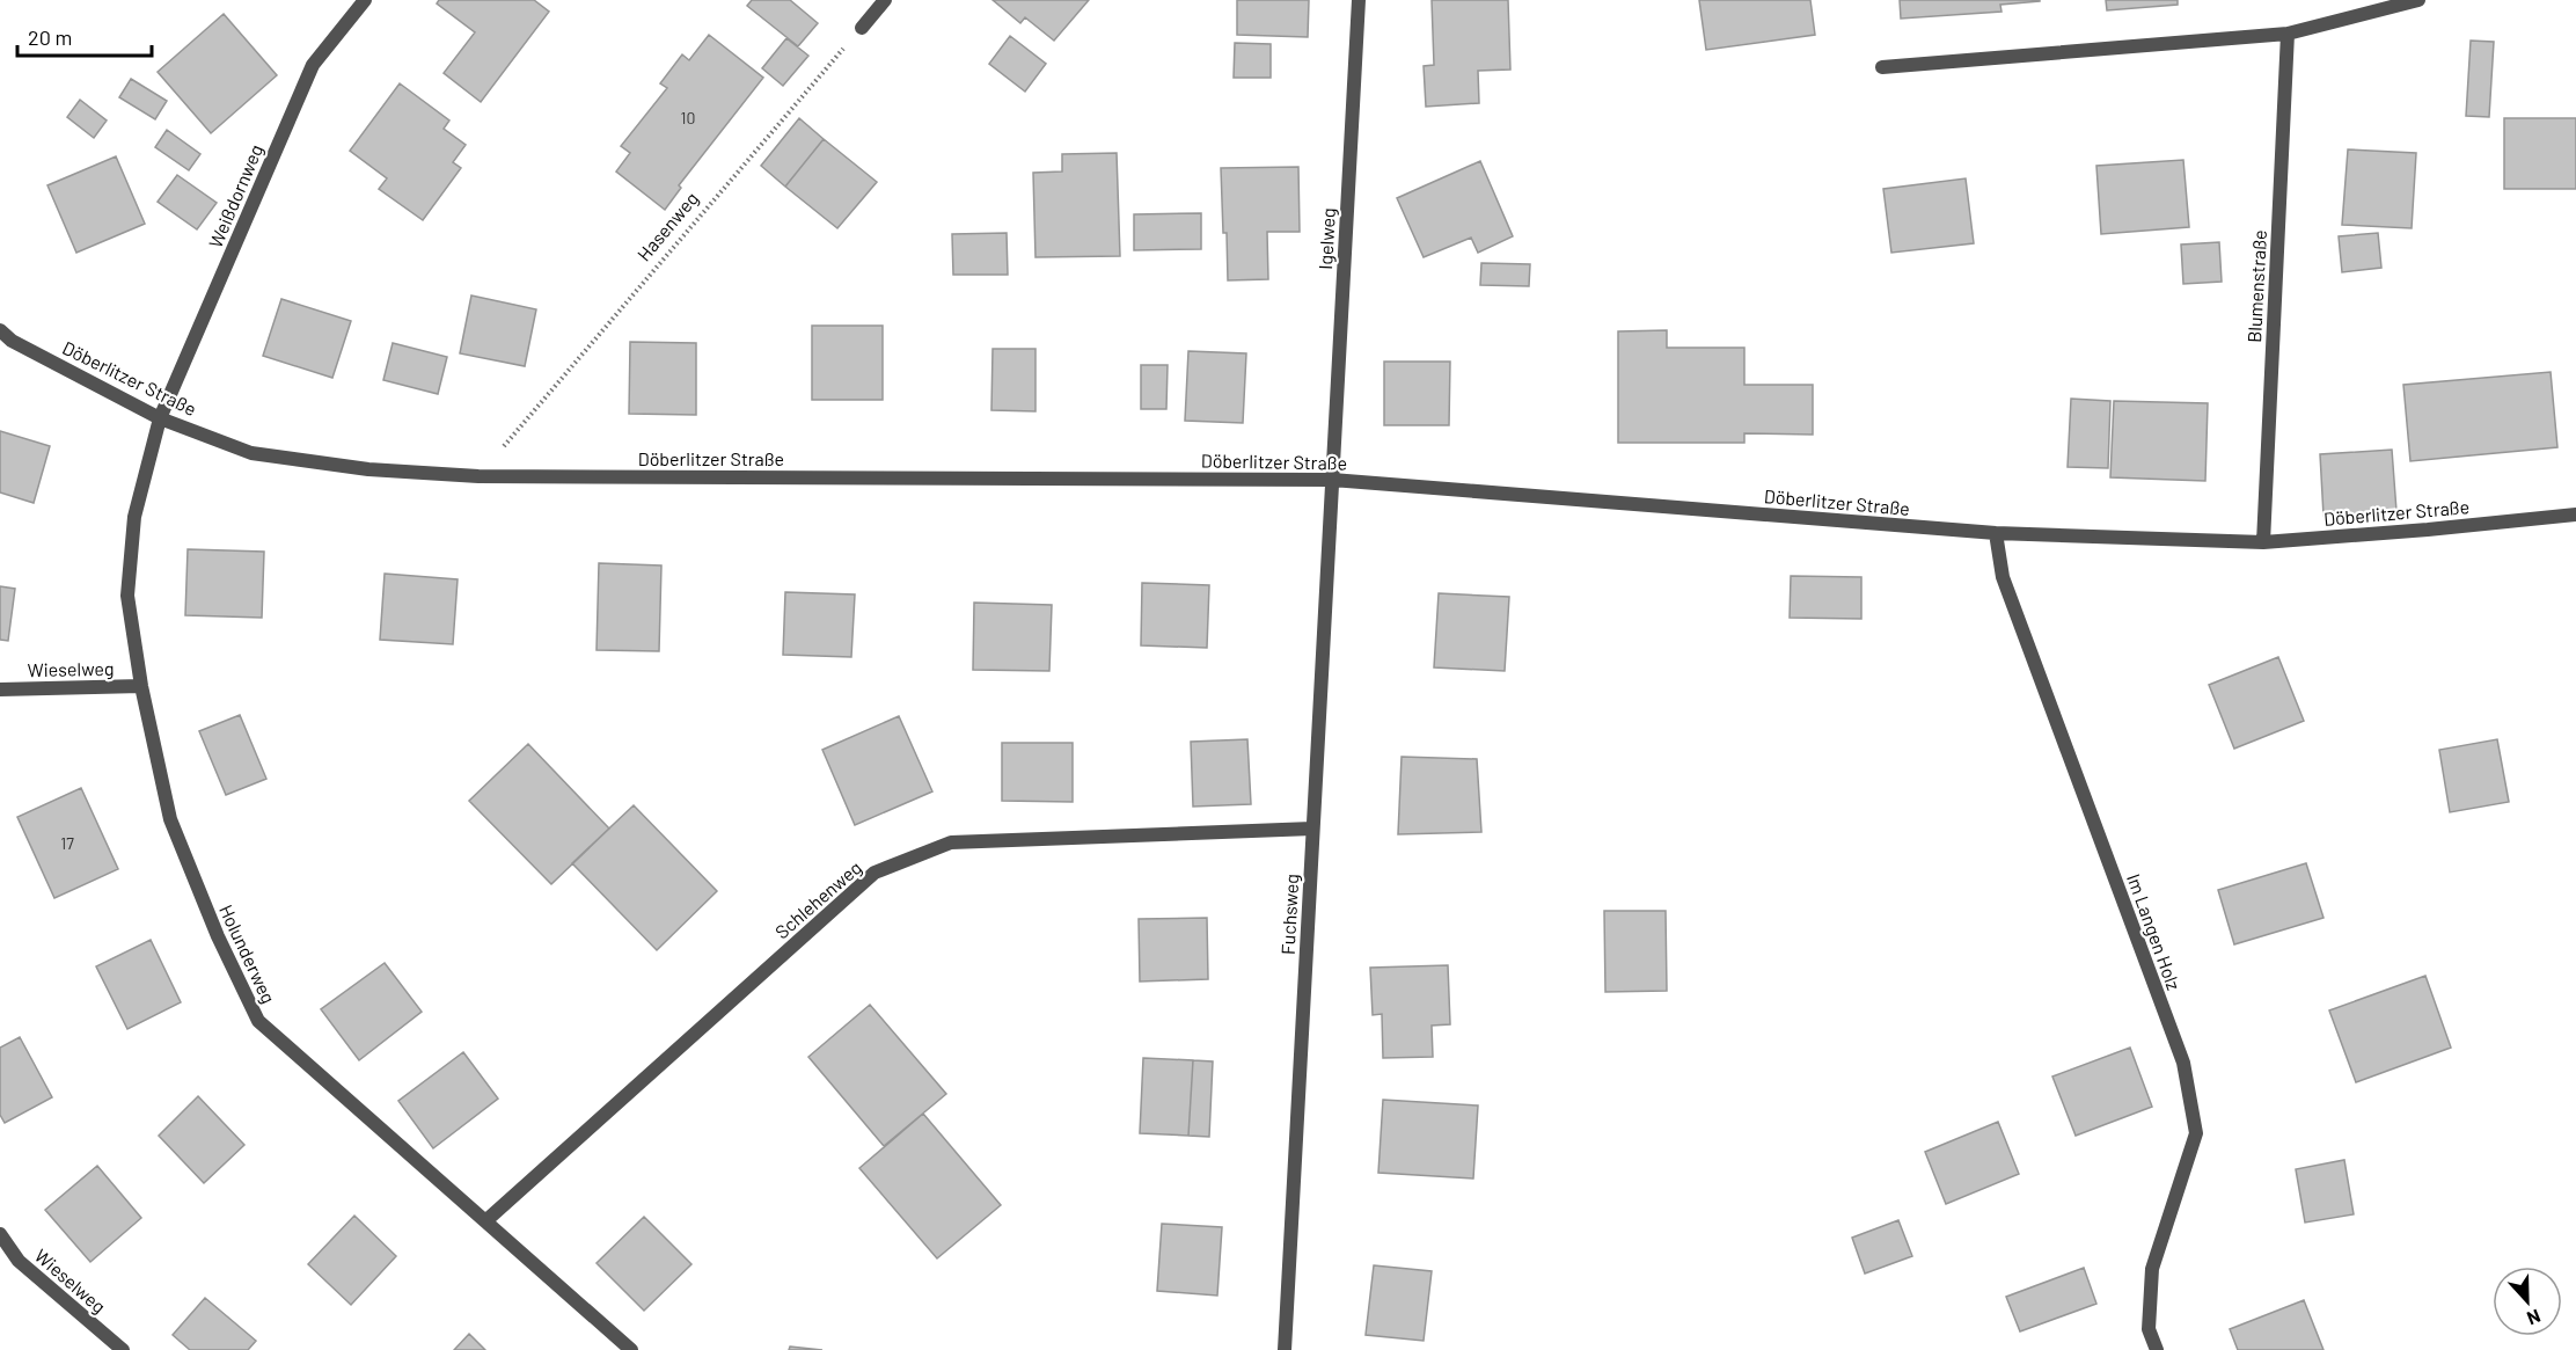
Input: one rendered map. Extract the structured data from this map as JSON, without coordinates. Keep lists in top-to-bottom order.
{
  "streets": {
    "street": [
      "Weißdornweg",
      "Igelweg",
      "Blumenstraße",
      "Döberlitzer Straße",
      "Wieselweg",
      "Schlehenweg",
      "Fuchsweg",
      "Im Langen Holz",
      "Holunderweg"
    ],
    "path": ["Hasenweg"]
  },
  "crossings": [
    ["Weißdornweg", "Döberlitzer Straße"],
    ["Weißdornweg", "Holunderweg"],
    ["Hasenweg", "Döberlitzer Straße"],
    ["Igelweg", "Döberlitzer Straße"],
    ["Igelweg", "Fuchsweg"],
    ["Blumenstraße", "Döberlitzer Straße"],
    ["Döberlitzer Straße", "Fuchsweg"],
    ["Döberlitzer Straße", "Im Langen Holz"],
    ["Döberlitzer Straße", "Holunderweg"],
    ["Wieselweg", "Holunderweg"],
    ["Schlehenweg", "Fuchsweg"],
    ["Schlehenweg", "Holunderweg"]
  ],
  "house_numbers": ["10", "17"],
  "scale_bar": "20 m",
  "north": "bottom"
}
